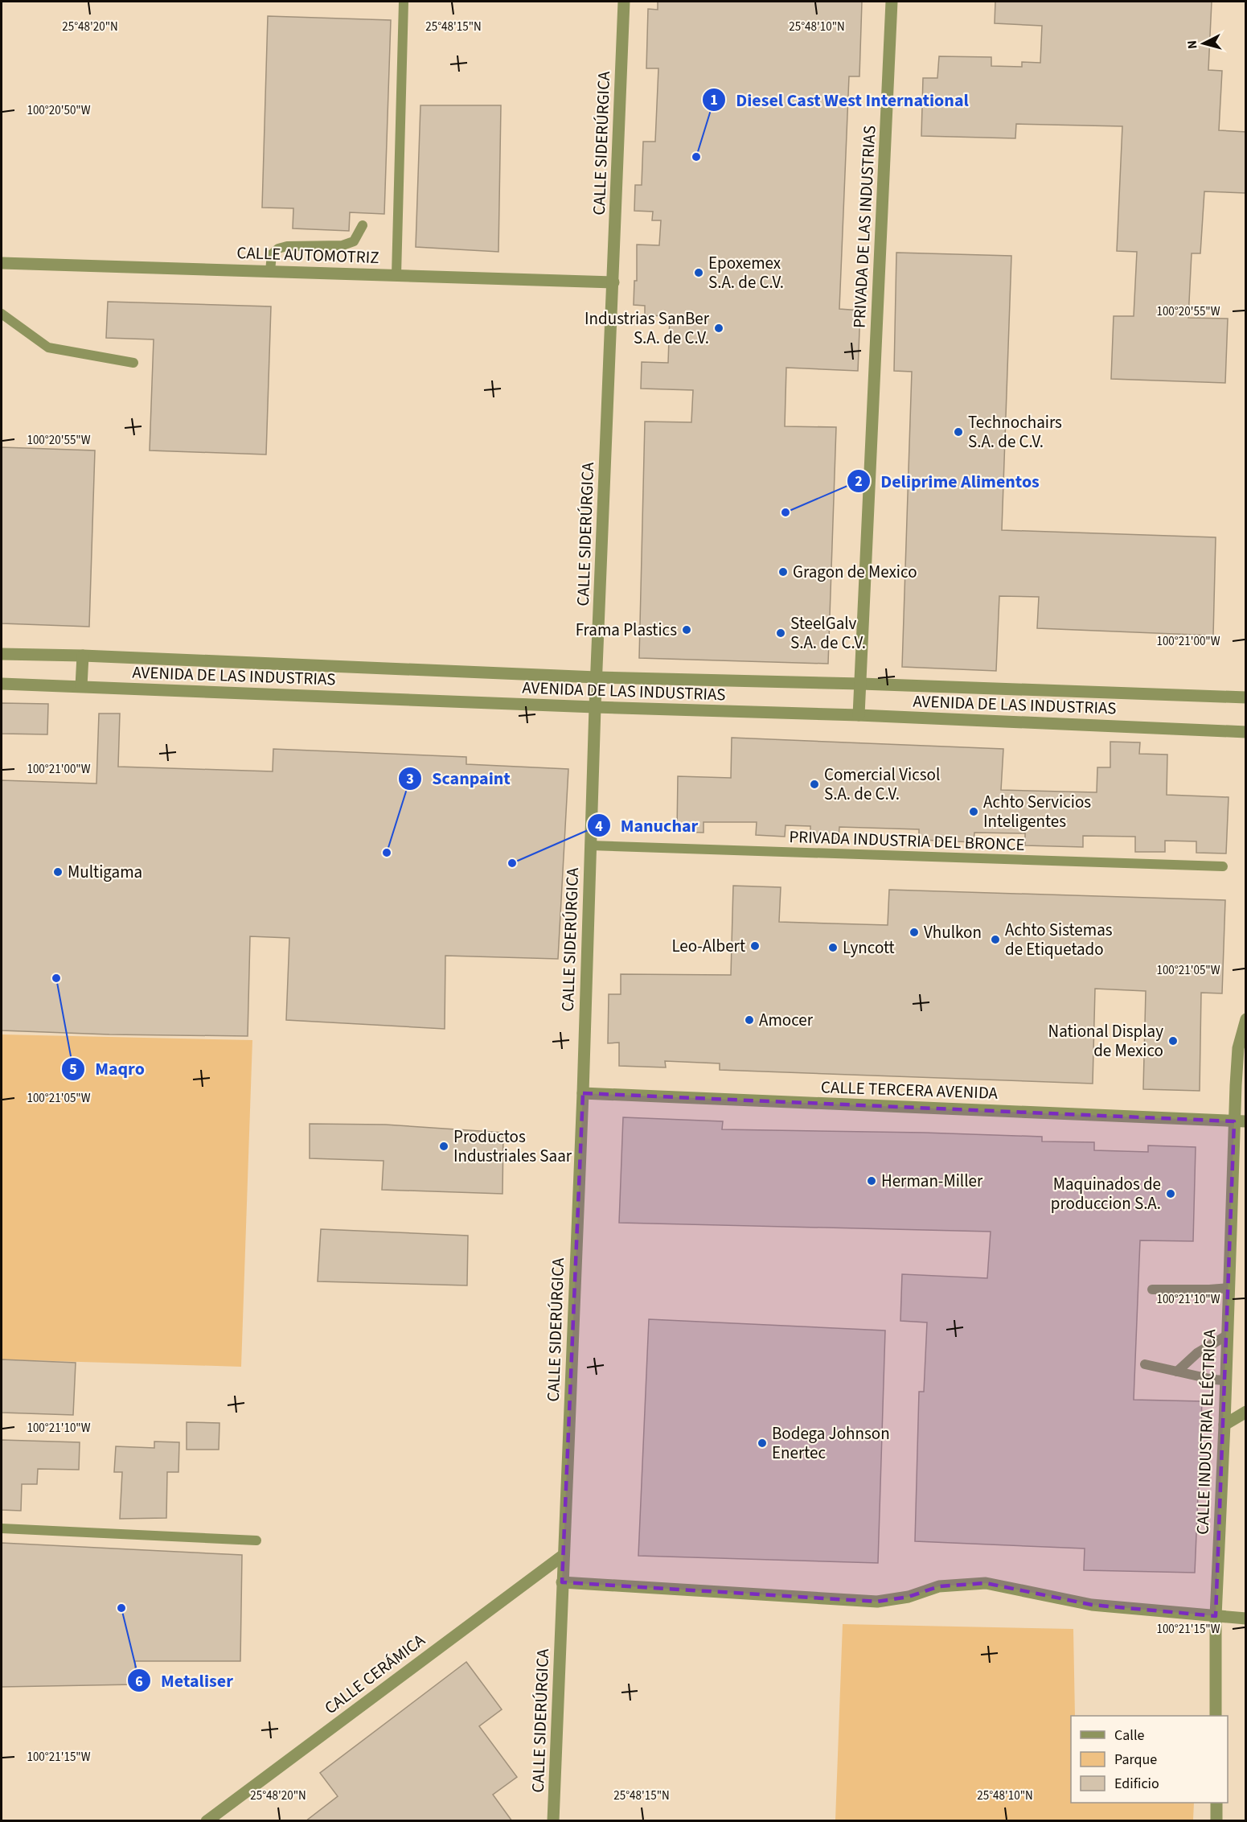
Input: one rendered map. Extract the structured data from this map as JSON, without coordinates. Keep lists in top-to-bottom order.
{
  "streets": {
    "street": [
      "CALLE SIDERÚRGICA",
      "PRIVADA DE LAS INDUSTRIAS",
      "CALLE AUTOMOTRIZ",
      "AVENIDA DE LAS INDUSTRIAS",
      "CALLE TERCERA AVENIDA",
      "CALLE INDUSTRIA ELÉCTRICA",
      "CALLE CERÁMICA"
    ],
    "lane": ["PRIVADA INDUSTRIA DEL BRONCE"]
  },
  "crossings": [
    ["CALLE SIDERÚRGICA", "CALLE AUTOMOTRIZ"],
    ["CALLE SIDERÚRGICA", "AVENIDA DE LAS INDUSTRIAS"],
    ["CALLE SIDERÚRGICA", "PRIVADA INDUSTRIA DEL BRONCE"],
    ["CALLE SIDERÚRGICA", "CALLE TERCERA AVENIDA"],
    ["CALLE SIDERÚRGICA", "CALLE CERÁMICA"],
    ["PRIVADA DE LAS INDUSTRIAS", "AVENIDA DE LAS INDUSTRIAS"],
    ["CALLE TERCERA AVENIDA", "CALLE INDUSTRIA ELÉCTRICA"]
  ],
  "places": [
    "Diesel Cast West International",
    "Epoxemex S.A. de C.V.",
    "Industrias SanBer S.A. de C.V.",
    "Technochairs S.A. de C.V.",
    "Deliprime Alimentos",
    "Gragon de Mexico",
    "Frama Plastics",
    "SteelGalv S.A. de C.V.",
    "Comercial Vicsol S.A. de C.V.",
    "Achto Servicios Inteligentes",
    "Scanpaint",
    "Manuchar",
    "Multigama",
    "Vhulkon",
    "Achto Sistemas de Etiquetado",
    "Leo-Albert",
    "Lyncott",
    "Maqro",
    "Amocer",
    "National Display de Mexico",
    "Productos Industriales Saar",
    "Herman-Miller",
    "Maquinados de produccion S.A.",
    "Bodega Johnson Enertec",
    "Metaliser"
  ],
  "legend": ["Calle", "Parque", "Edificio"],
  "north": "left",
  "coordinates": [
    "25°48'20\"N",
    "25°48'15\"N",
    "25°48'10\"N",
    "100°20'50\"W",
    "100°20'55\"W",
    "100°21'00\"W",
    "100°21'05\"W",
    "100°21'10\"W",
    "100°21'15\"W"
  ]
}
